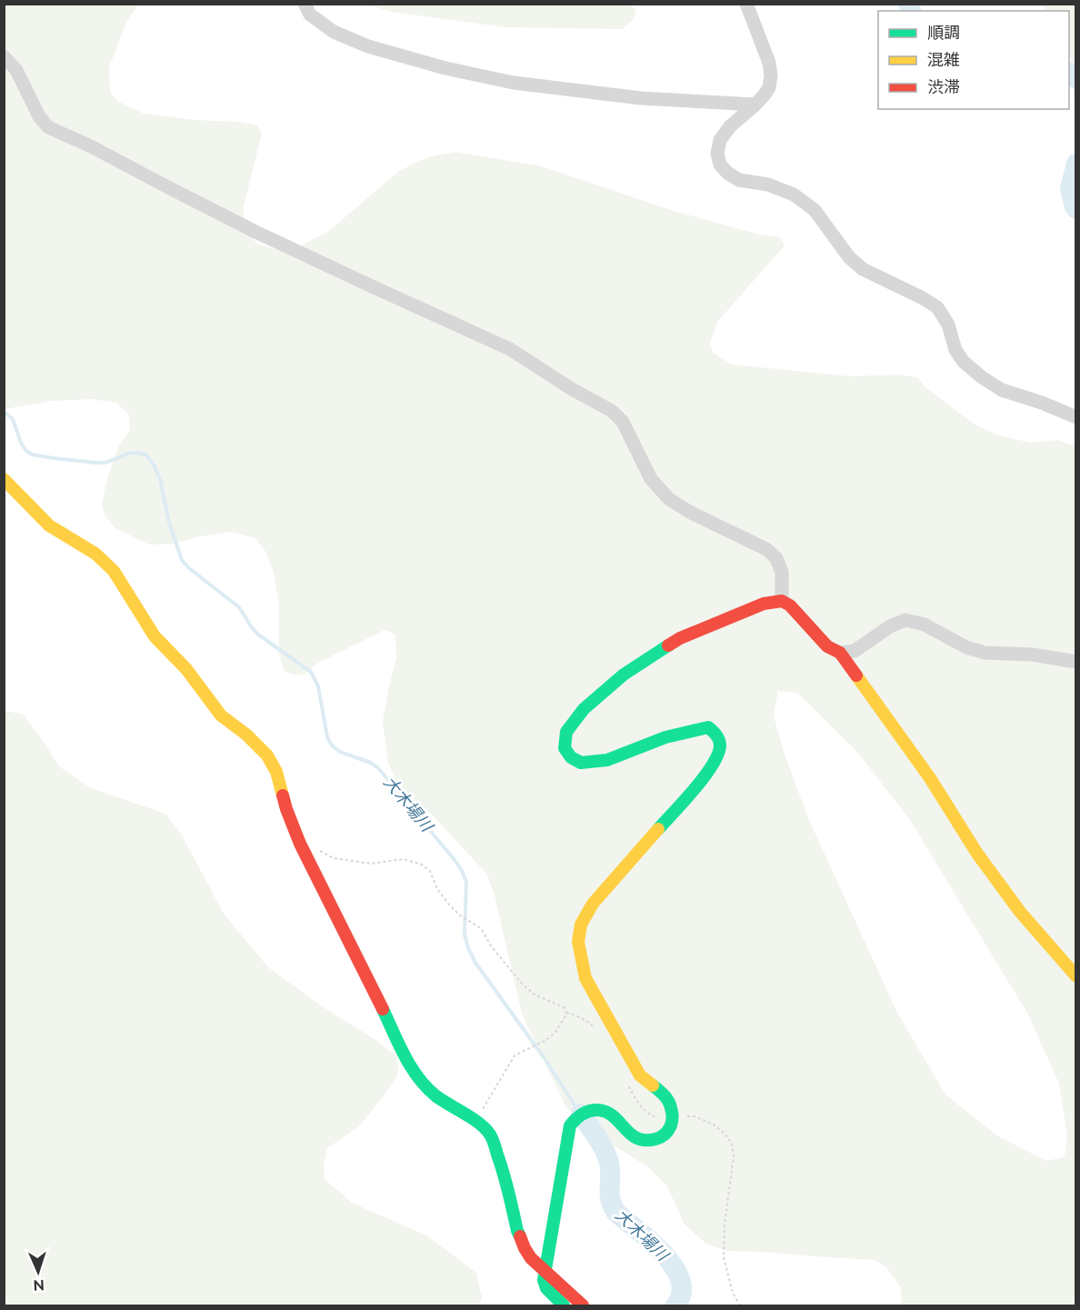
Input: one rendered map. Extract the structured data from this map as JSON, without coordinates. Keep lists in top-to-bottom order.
{
  "water": ["大木場川"],
  "legend": ["順調", "混雑", "渋滞"],
  "north": "bottom"
}
